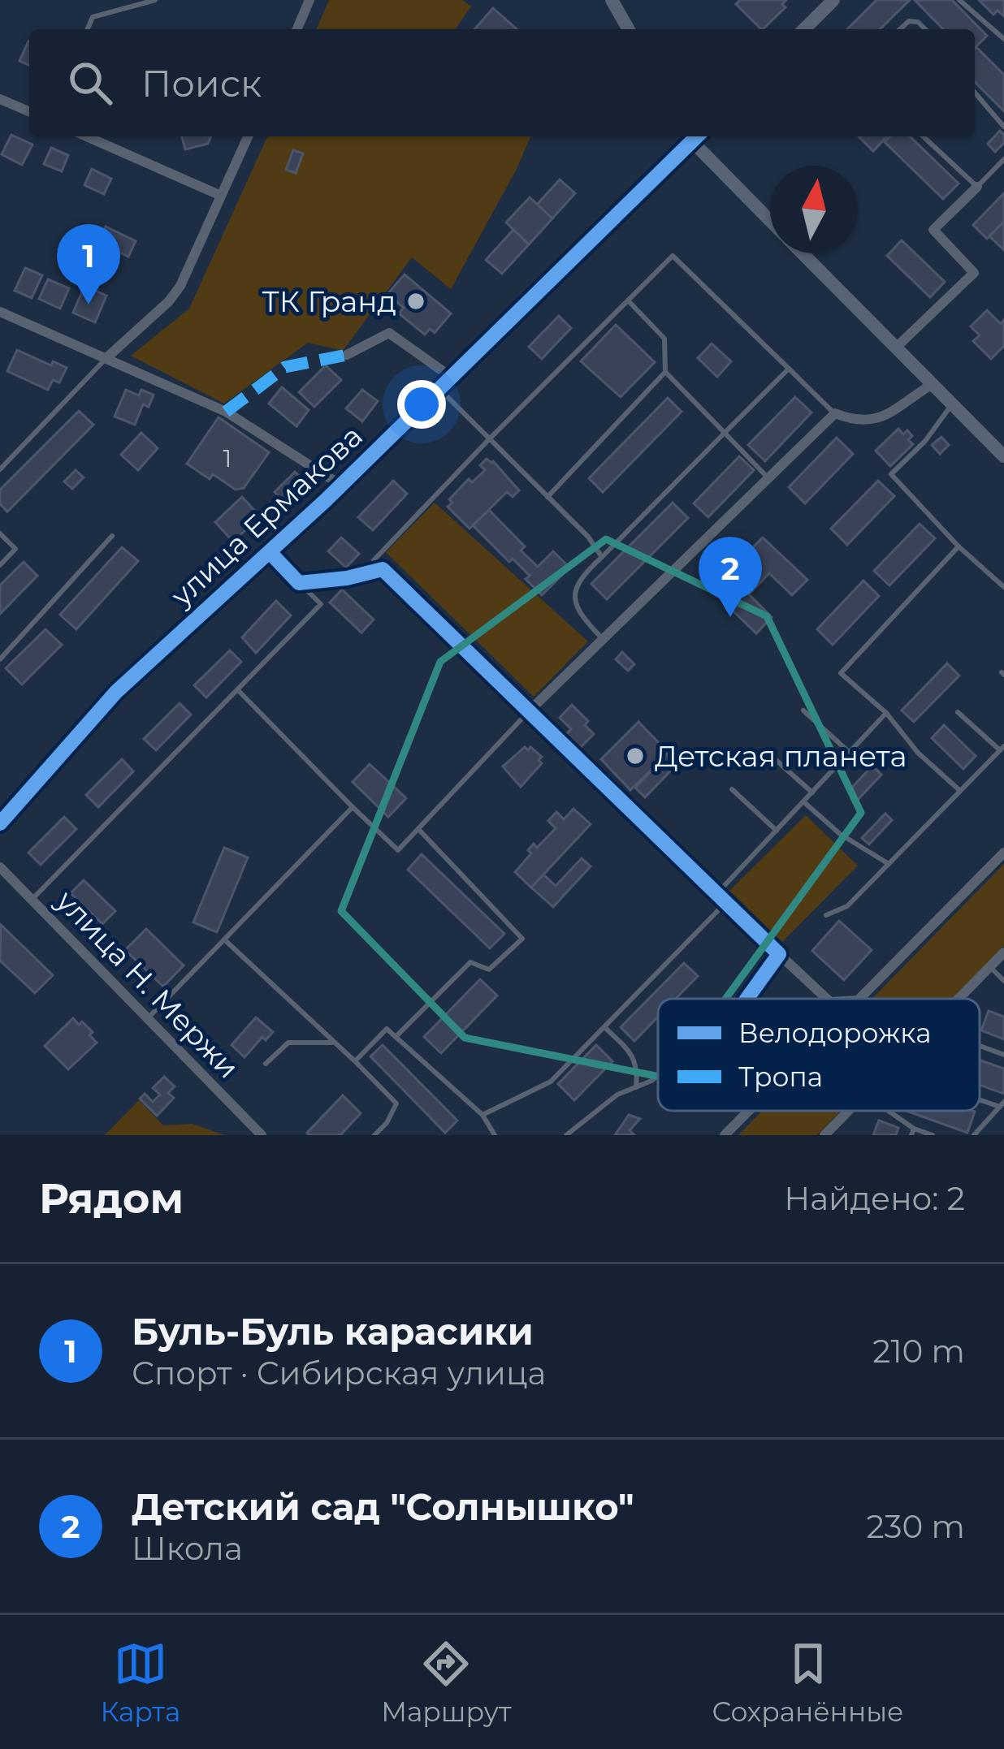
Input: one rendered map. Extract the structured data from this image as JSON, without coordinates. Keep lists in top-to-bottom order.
{
  "streets": {
    "street": ["улица Ермакова", "улица Н. Мержи"]
  },
  "places": ["ТК Гранд", "Детская планета"],
  "house_numbers": ["1"],
  "legend": ["Велодорожка", "Тропа"],
  "north": "top",
  "page": {
    "search": "Поиск",
    "pins": ["1", "2"],
    "heading": ["Рядом", "Найдено: 2"],
    "list": [
      {
        "mark": "1",
        "name": "Буль-Буль карасики",
        "note": "Спорт · Сибирская улица",
        "value": "210 m"
      },
      {
        "mark": "2",
        "name": "Детский сад \"Солнышко\"",
        "note": "Школа",
        "value": "230 m"
      }
    ],
    "nav": ["Карта", "Маршрут", "Сохранённые"]
  }
}
